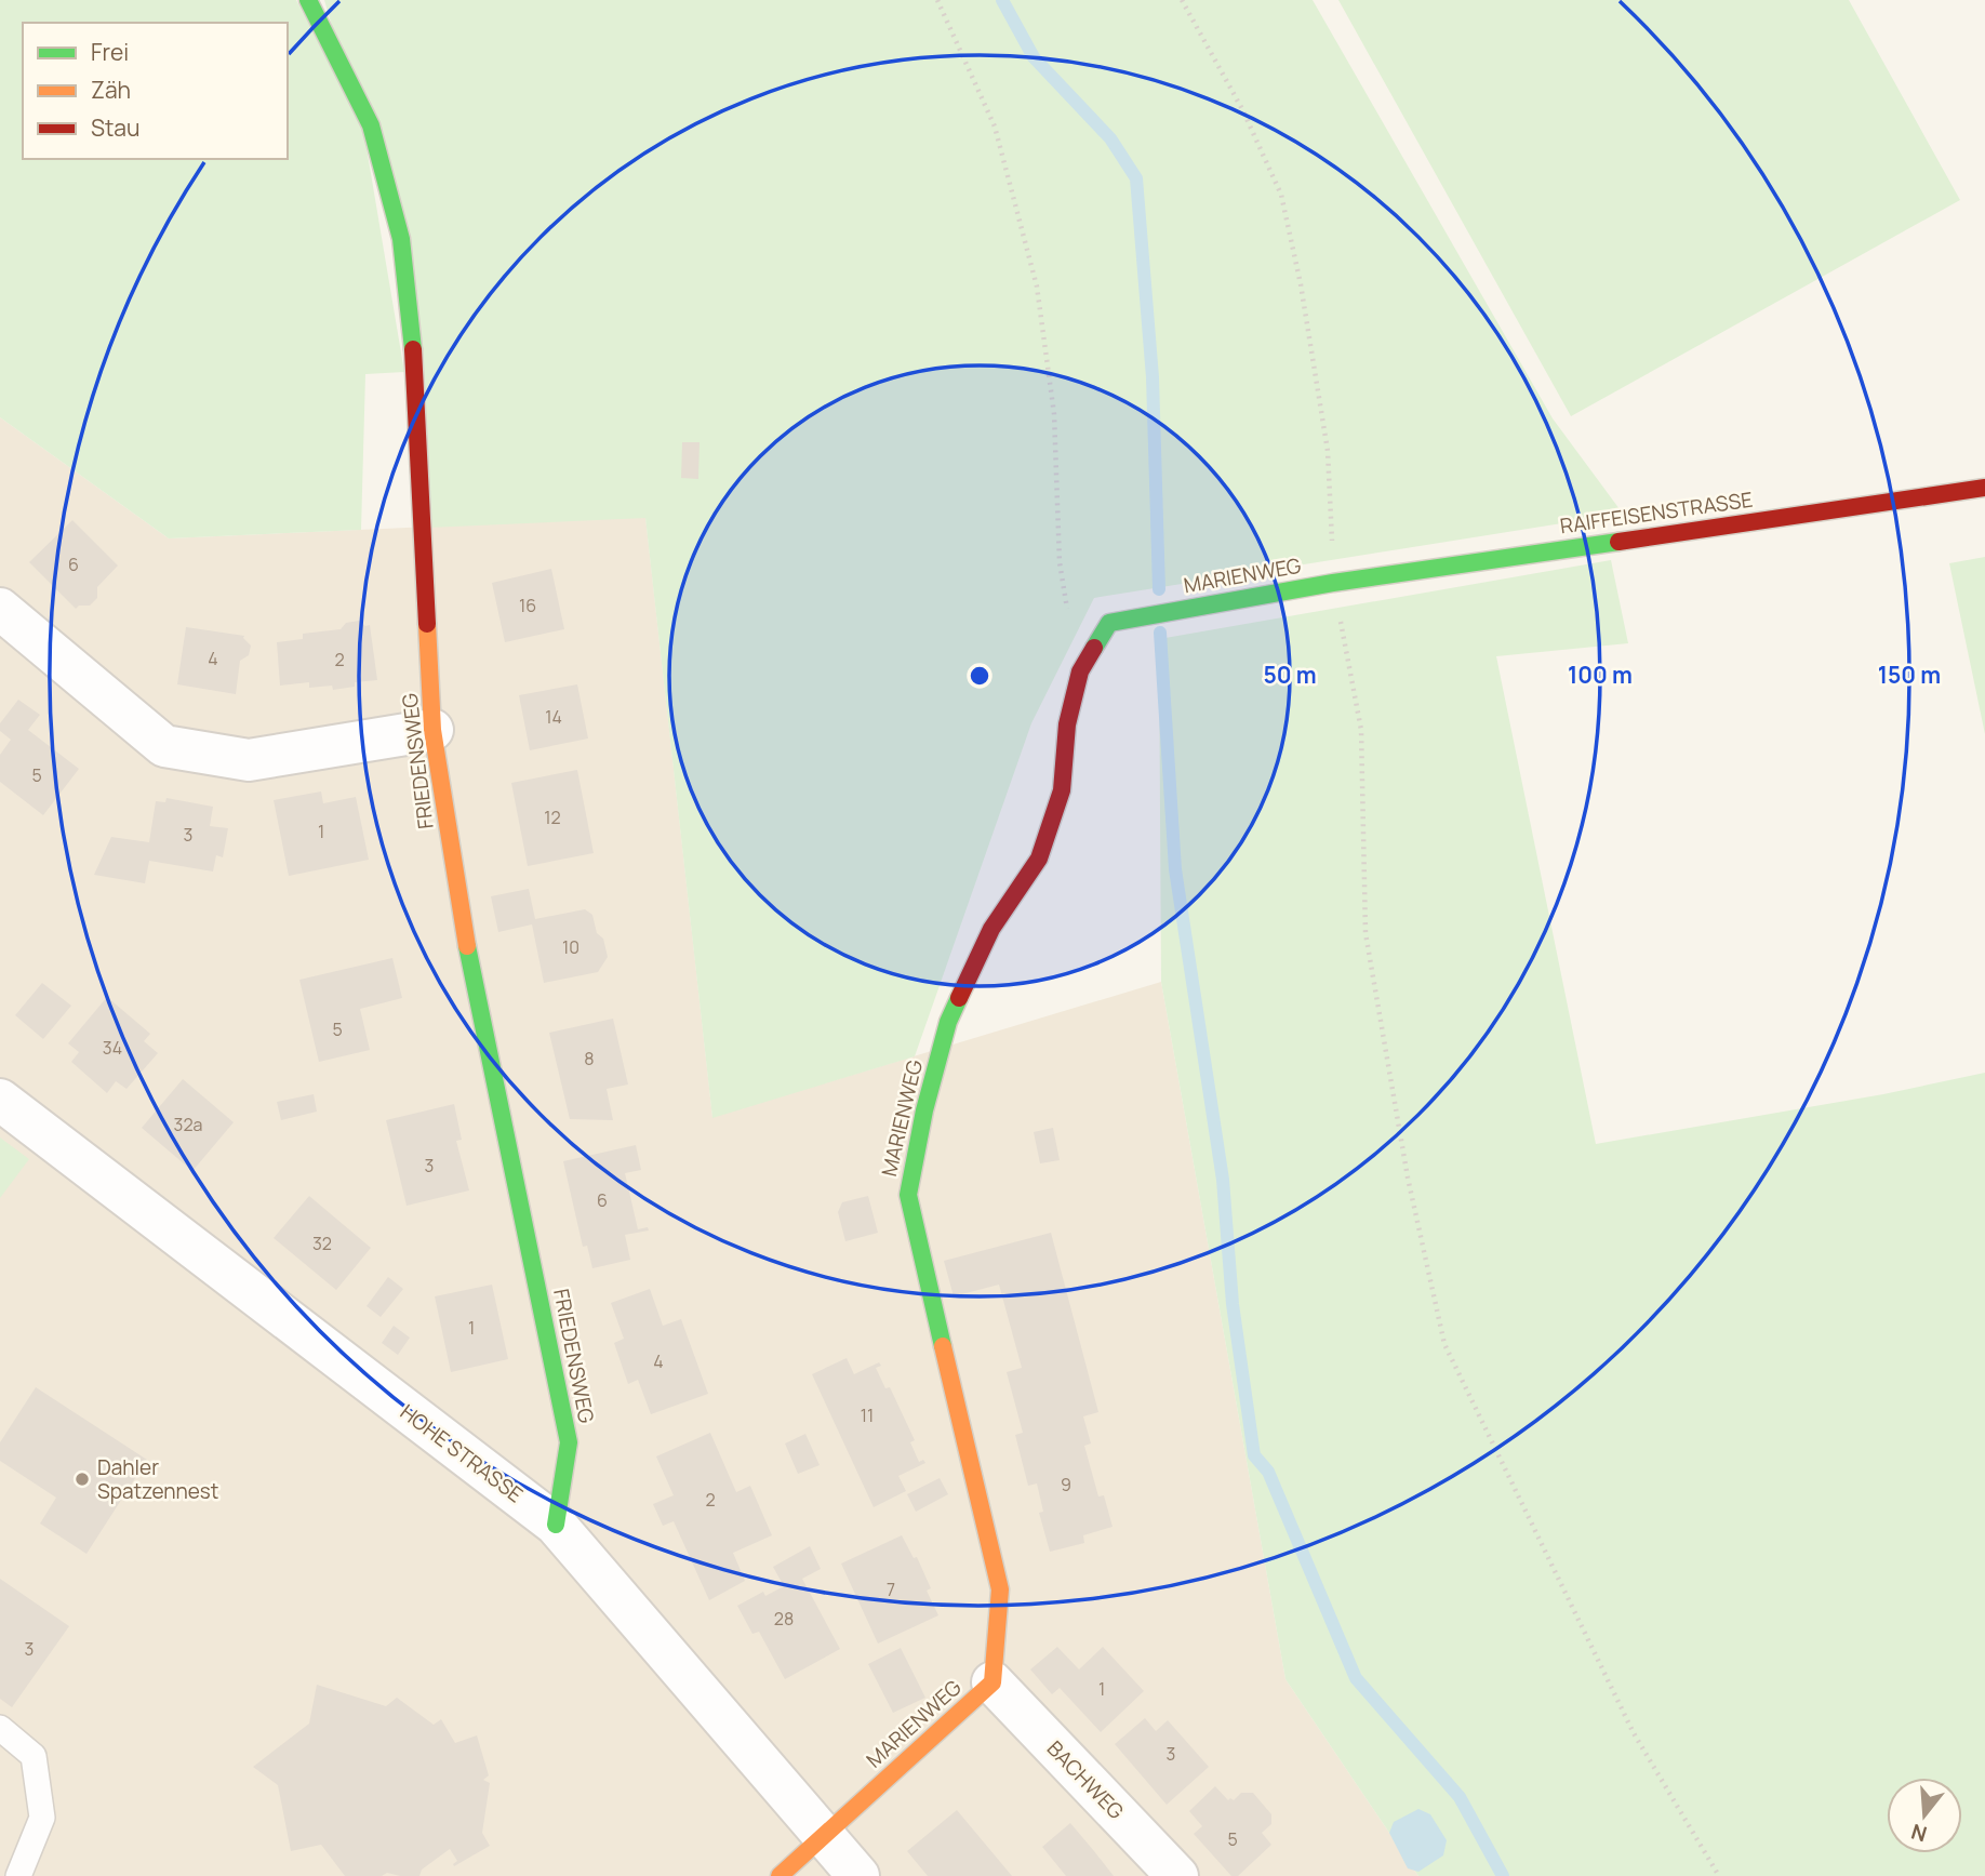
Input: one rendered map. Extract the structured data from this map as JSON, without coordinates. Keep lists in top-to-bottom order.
{
  "streets": {
    "street": [
      "RAIFFEISENSTRASSE",
      "MARIENWEG",
      "FRIEDENSWEG",
      "HOHE STRASSE",
      "BACHWEG"
    ]
  },
  "crossings": [
    ["RAIFFEISENSTRASSE", "MARIENWEG"],
    ["MARIENWEG", "HOHE STRASSE"],
    ["MARIENWEG", "BACHWEG"],
    ["FRIEDENSWEG", "HOHE STRASSE"]
  ],
  "places": ["Dahler Spatzennest"],
  "house_numbers": [
    "6",
    "16",
    "4",
    "2",
    "14",
    "5",
    "12",
    "1",
    "3",
    "10",
    "5",
    "34",
    "8",
    "32a",
    "3",
    "6",
    "32",
    "1",
    "4",
    "11",
    "9",
    "2",
    "7",
    "28",
    "3",
    "1",
    "3",
    "5"
  ],
  "legend": ["Frei", "Zäh", "Stau"],
  "north": "bottom",
  "rings": ["50 m", "100 m", "150 m"]
}
